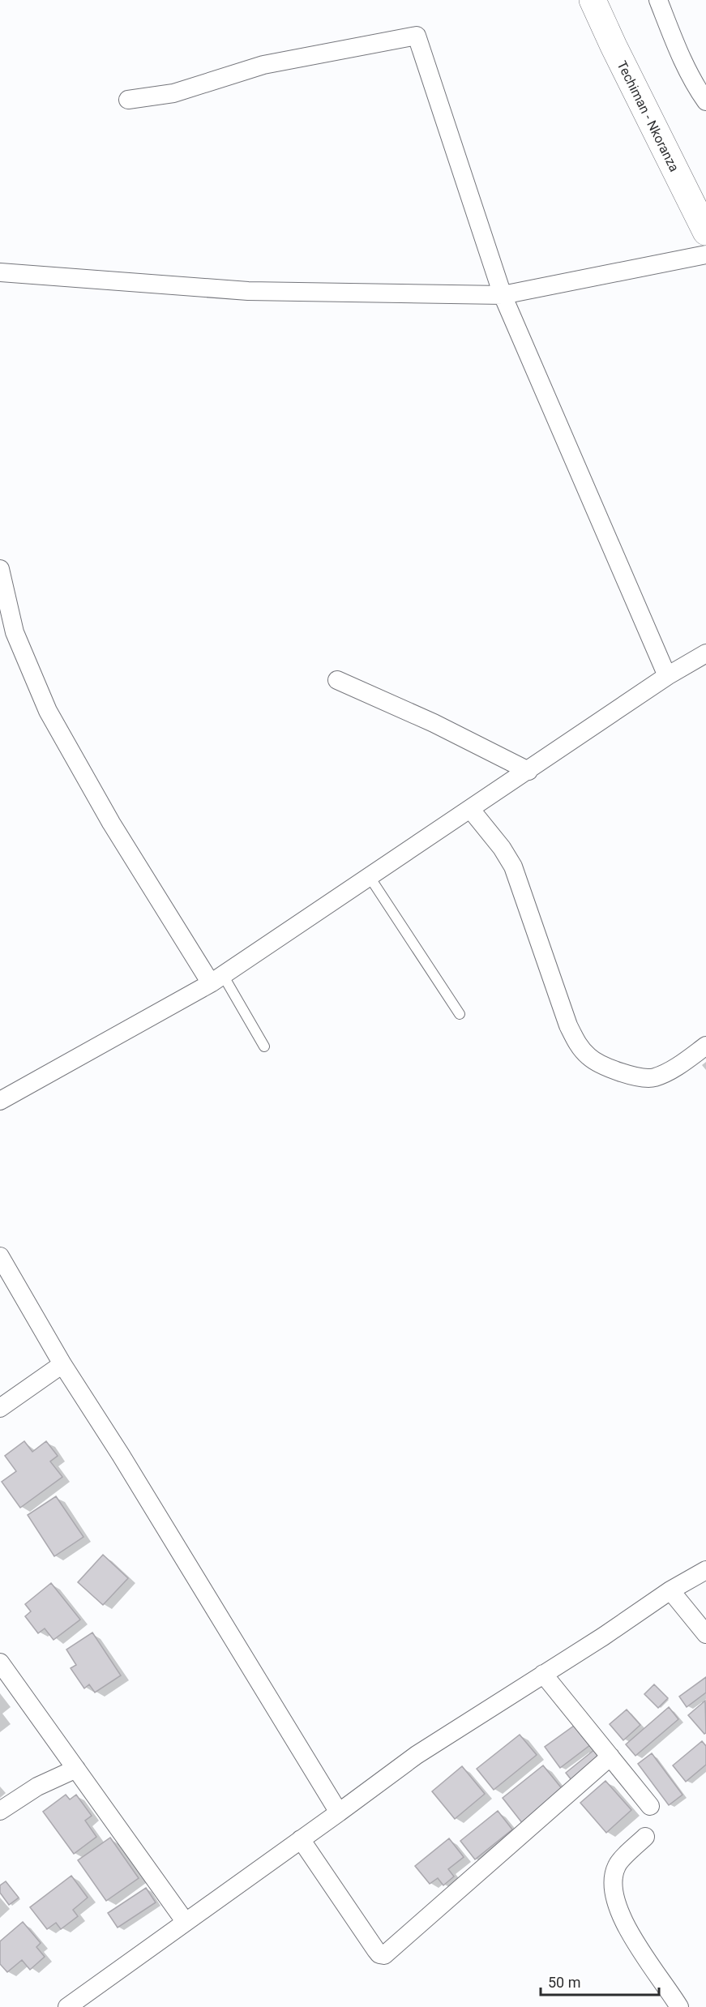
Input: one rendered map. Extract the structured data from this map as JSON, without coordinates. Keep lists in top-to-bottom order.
{
  "streets": {
    "main road": ["Techiman - Nkoranza"]
  },
  "scale_bar": "50 m"
}
